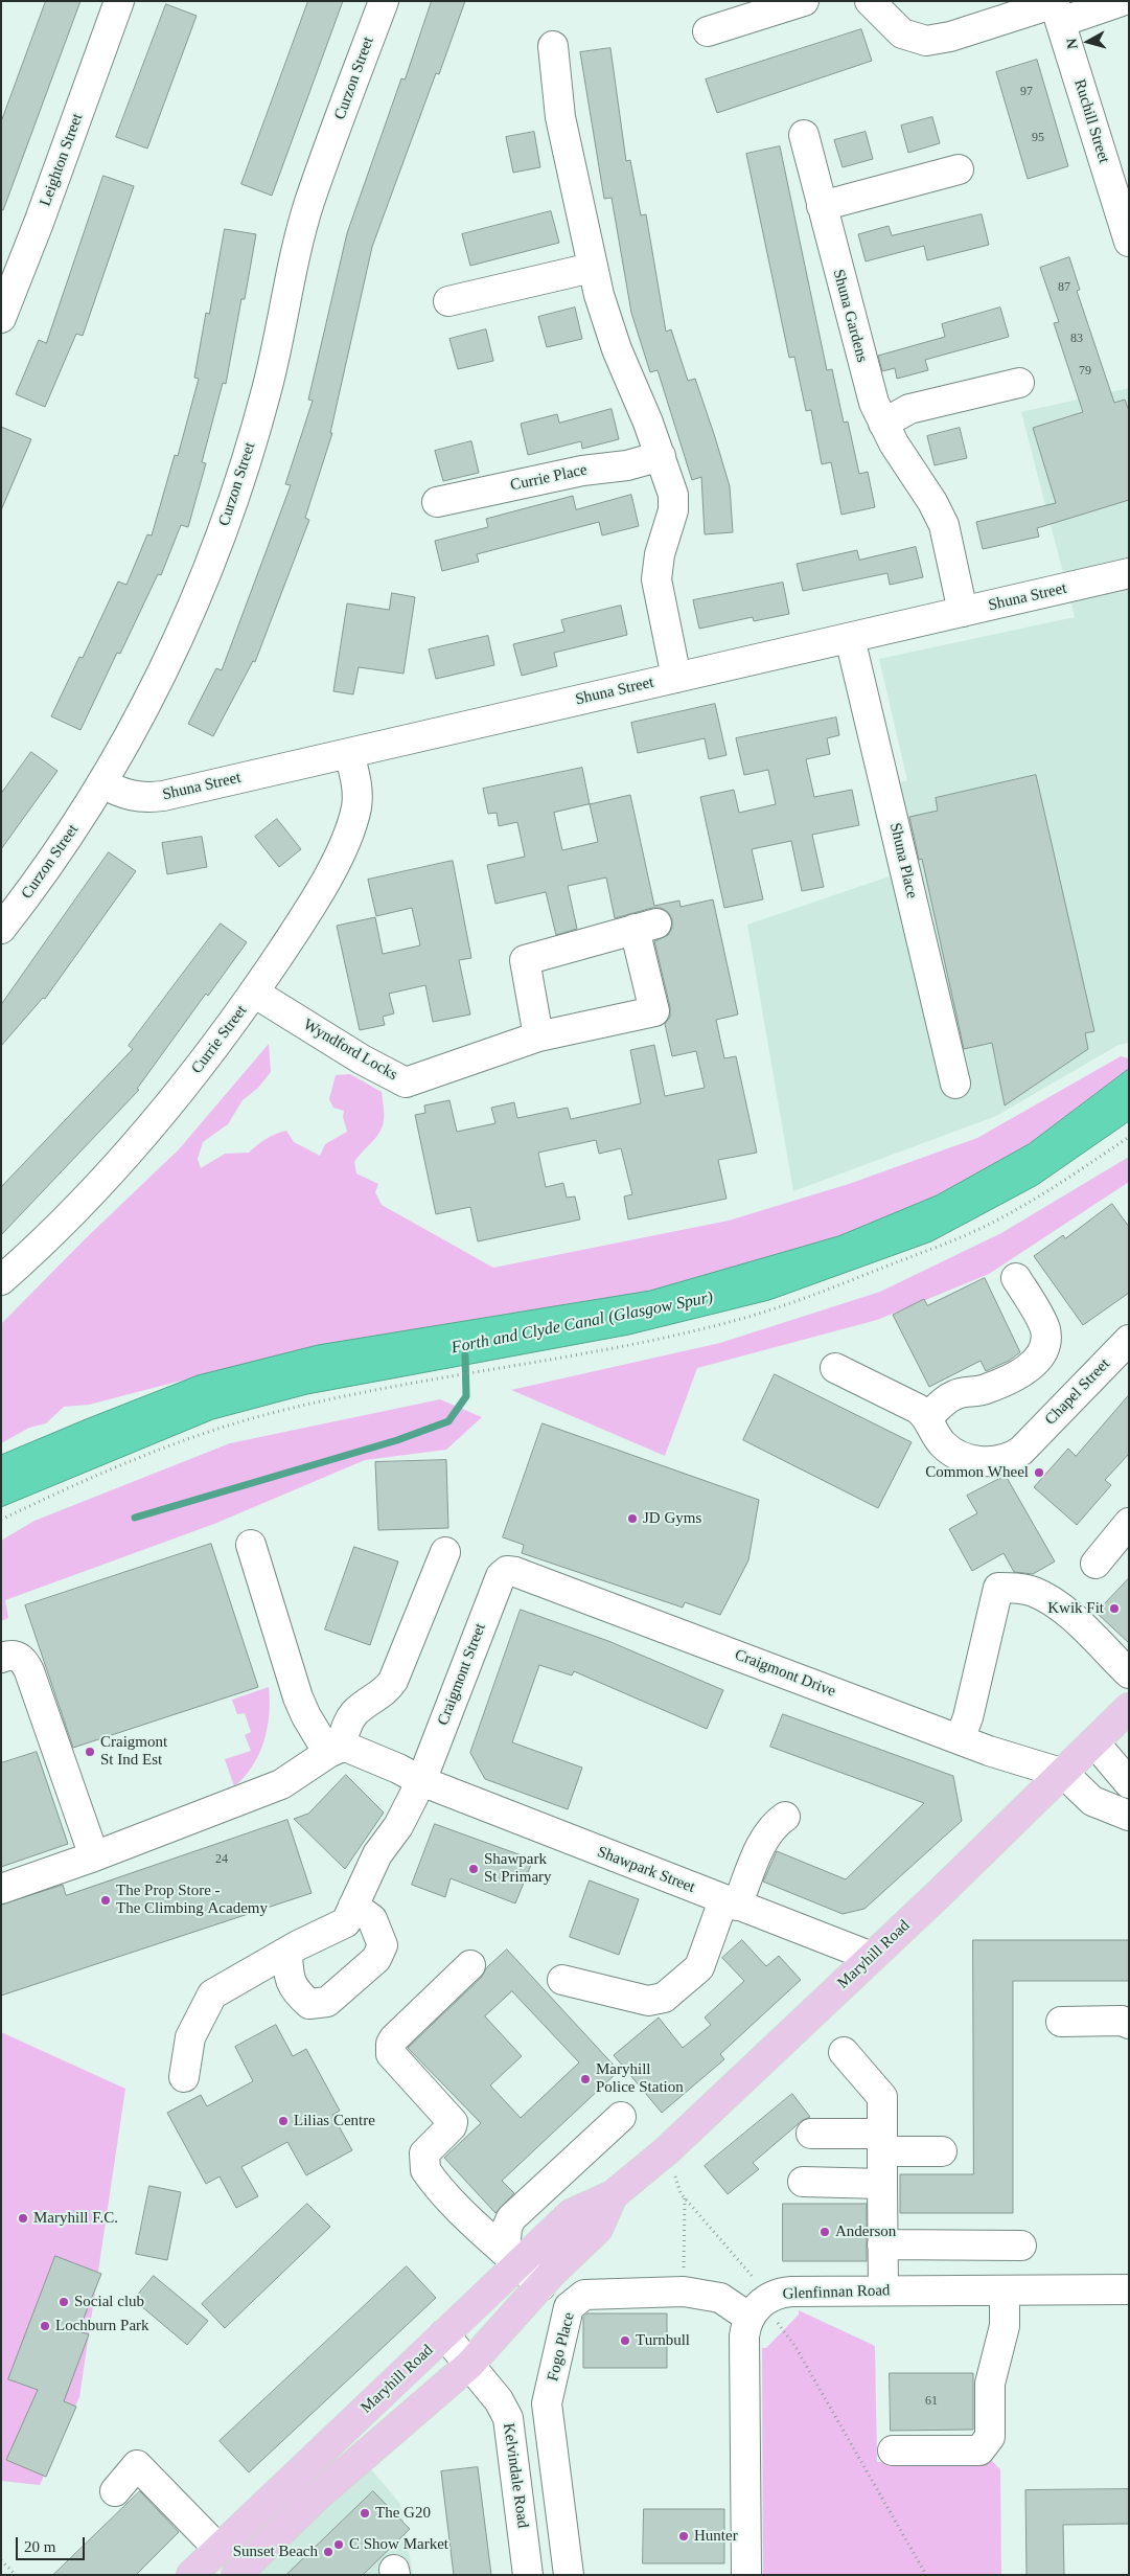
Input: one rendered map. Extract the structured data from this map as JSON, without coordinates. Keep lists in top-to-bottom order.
{
  "streets": {
    "main road": ["Maryhill Road"],
    "street": [
      "Curzon Street",
      "Ruchill Street",
      "Leighton Street",
      "Shuna Gardens",
      "Currie Place",
      "Shuna Street",
      "Shuna Place",
      "Currie Street",
      "Wyndford Locks",
      "Chapel Street",
      "Craigmont Drive",
      "Craigmont Street",
      "Shawpark Street",
      "Glenfinnan Road",
      "Fogo Place",
      "Kelvindale Road"
    ]
  },
  "crossings": [
    ["Curzon Street", "Shuna Street"],
    ["Shuna Gardens", "Shuna Street"],
    ["Shuna Street", "Shuna Place"],
    ["Shuna Street", "Currie Street"],
    ["Currie Street", "Wyndford Locks"],
    ["Craigmont Drive", "Craigmont Street"],
    ["Craigmont Drive", "Maryhill Road"],
    ["Craigmont Street", "Shawpark Street"],
    ["Shawpark Street", "Maryhill Road"],
    ["Maryhill Road", "Kelvindale Road"],
    ["Glenfinnan Road", "Fogo Place"]
  ],
  "water": ["Forth and Clyde Canal (Glasgow Spur)"],
  "places": [
    "Common Wheel",
    "JD Gyms",
    "Kwik Fit",
    "Craigmont St Ind Est",
    "Shawpark St Primary",
    "The Prop Store - The Climbing Academy",
    "Maryhill Police Station",
    "Lilias Centre",
    "Maryhill F.C.",
    "Anderson",
    "Social club",
    "Lochburn Park",
    "Turnbull",
    "The G20",
    "Hunter",
    "C Show Market",
    "Sunset Beach"
  ],
  "house_numbers": [
    "97",
    "95",
    "87",
    "83",
    "79",
    "24",
    "61"
  ],
  "scale_bar": "20 m",
  "north": "left"
}
